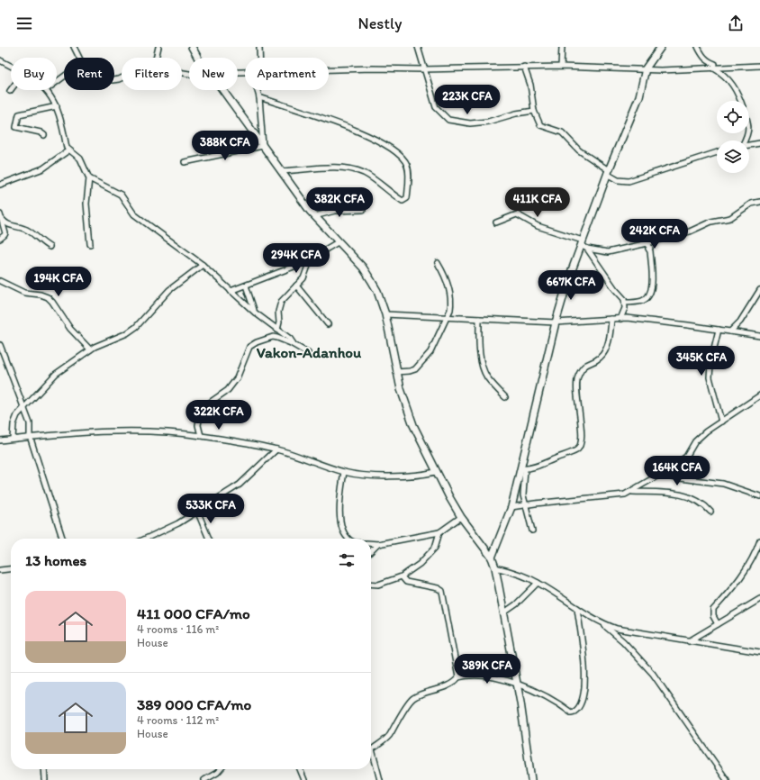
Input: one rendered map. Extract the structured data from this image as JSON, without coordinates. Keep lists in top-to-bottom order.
{
  "districts": ["Vakon-Adanhou"],
  "page": {
    "header": "Nestly",
    "chip": [
      "Buy",
      "Rent",
      "Filters",
      "New",
      "Apartment"
    ],
    "price": [
      "223K CFA",
      "388K CFA",
      "382K CFA",
      "411K CFA",
      "242K CFA",
      "294K CFA",
      "194K CFA",
      "667K CFA",
      "345K CFA",
      "322K CFA",
      "164K CFA",
      "533K CFA",
      "389K CFA"
    ],
    "heading": "13 homes",
    "list": [
      {
        "name": "411 000 CFA/mo",
        "note": "4 rooms · 116 m² · House"
      },
      {
        "name": "389 000 CFA/mo",
        "note": "4 rooms · 112 m² · House"
      }
    ]
  }
}
